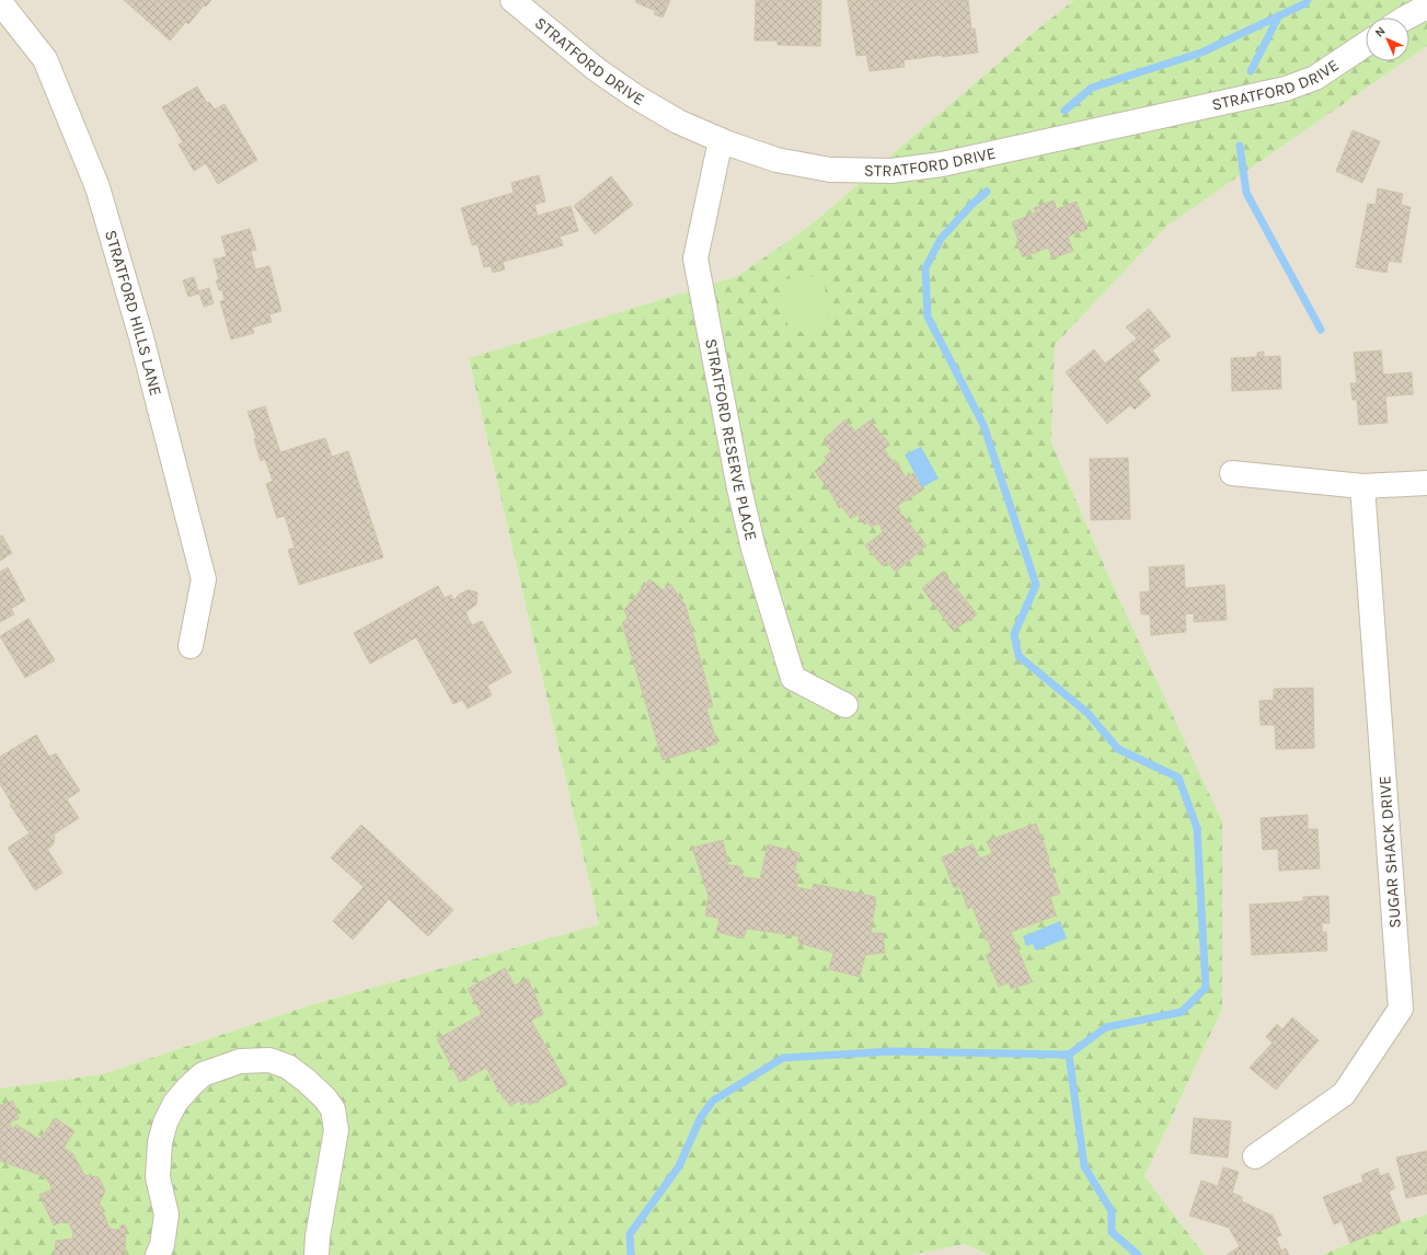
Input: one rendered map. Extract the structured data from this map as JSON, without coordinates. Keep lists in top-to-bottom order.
{
  "streets": {
    "street": [
      "STRATFORD DRIVE",
      "STRATFORD HILLS LANE",
      "STRATFORD RESERVE PLACE",
      "SUGAR SHACK DRIVE"
    ]
  },
  "crossings": [
    ["STRATFORD DRIVE", "STRATFORD RESERVE PLACE"]
  ],
  "north": "top left"
}
